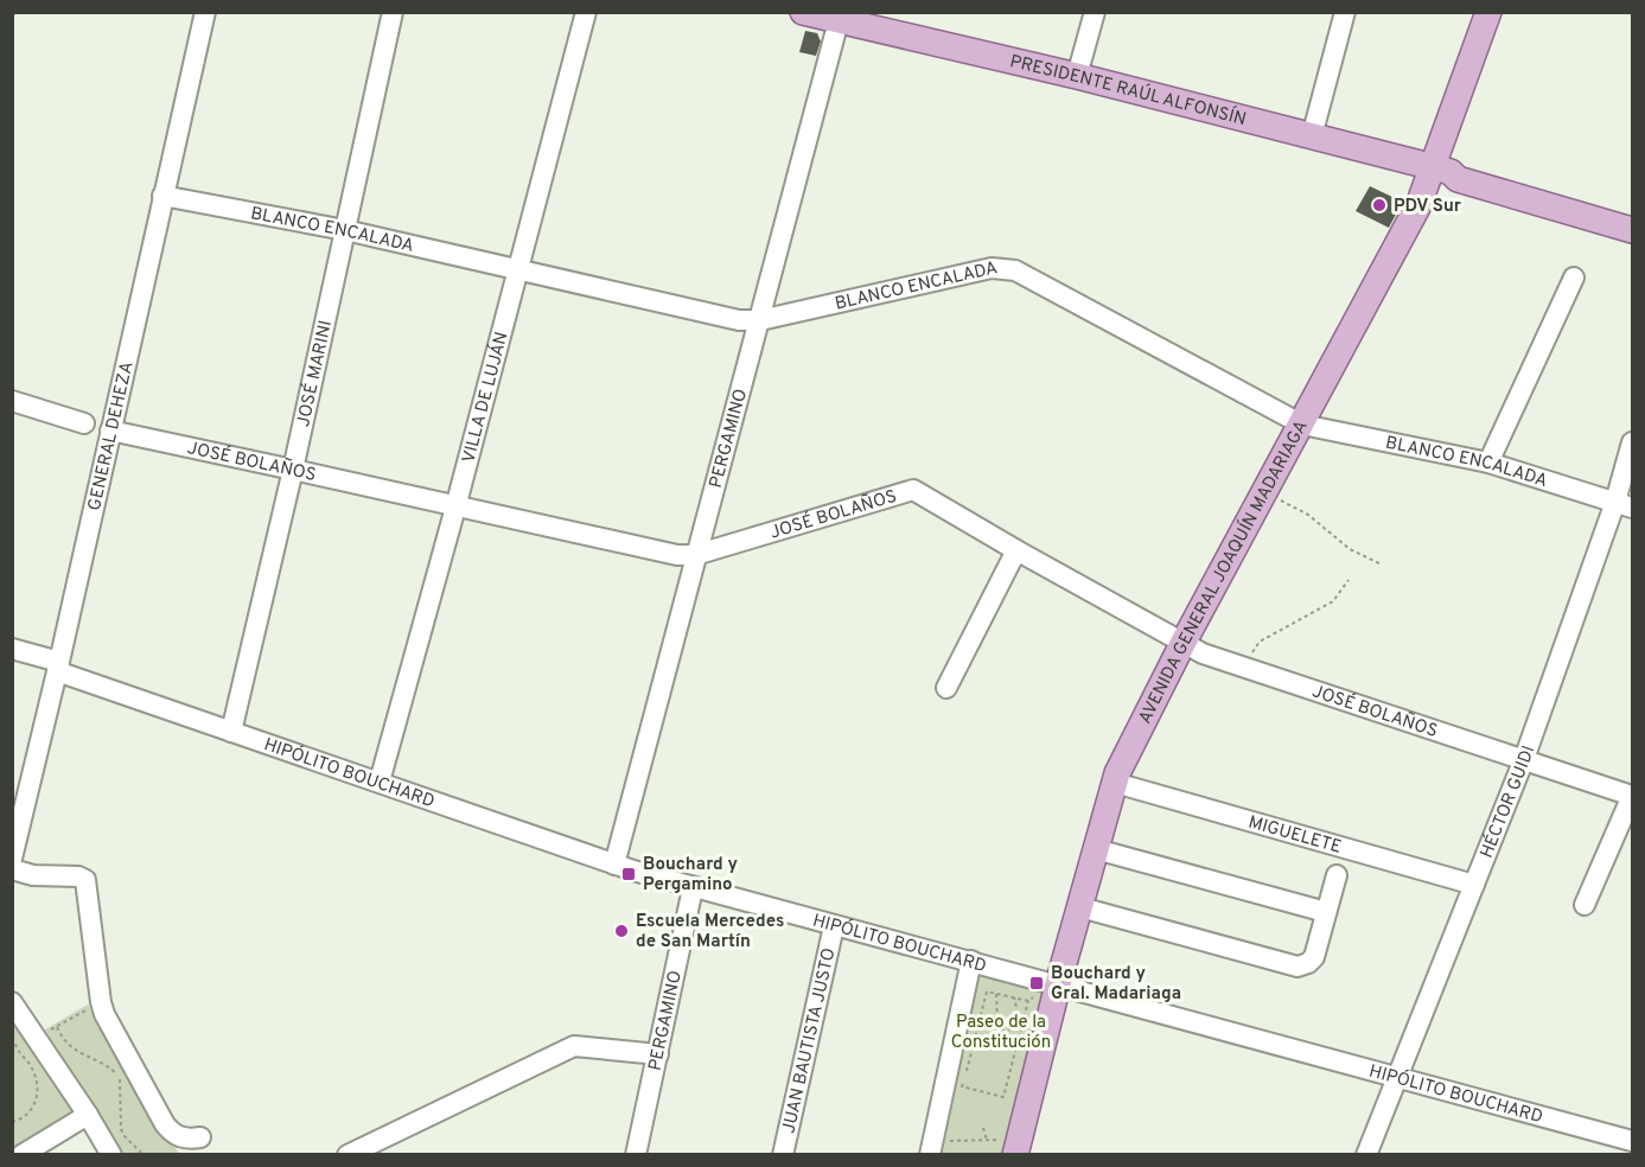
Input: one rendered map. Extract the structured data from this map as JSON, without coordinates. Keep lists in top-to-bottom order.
{
  "streets": {
    "main road": ["PRESIDENTE RAÚL ALFONSÍN", "AVENIDA GENERAL JOAQUÍN MADARIAGA"],
    "street": [
      "BLANCO ENCALADA",
      "JOSÉ MARINI",
      "VILLA DE LUJÁN",
      "GENERAL DEHEZA",
      "PERGAMINO",
      "JOSÉ BOLAÑOS",
      "HIPÓLITO BOUCHARD",
      "HÉCTOR GUIDI",
      "MIGUELETE",
      "JUAN BAUTISTA JUSTO"
    ]
  },
  "crossings": [
    ["PRESIDENTE RAÚL ALFONSÍN", "PERGAMINO"],
    ["PRESIDENTE RAÚL ALFONSÍN", "AVENIDA GENERAL JOAQUÍN MADARIAGA"],
    ["BLANCO ENCALADA", "JOSÉ MARINI"],
    ["BLANCO ENCALADA", "VILLA DE LUJÁN"],
    ["BLANCO ENCALADA", "GENERAL DEHEZA"],
    ["BLANCO ENCALADA", "PERGAMINO"],
    ["BLANCO ENCALADA", "AVENIDA GENERAL JOAQUÍN MADARIAGA"],
    ["BLANCO ENCALADA", "HÉCTOR GUIDI"],
    ["JOSÉ MARINI", "JOSÉ BOLAÑOS"],
    ["JOSÉ MARINI", "HIPÓLITO BOUCHARD"],
    ["VILLA DE LUJÁN", "JOSÉ BOLAÑOS"],
    ["VILLA DE LUJÁN", "HIPÓLITO BOUCHARD"],
    ["GENERAL DEHEZA", "JOSÉ BOLAÑOS"],
    ["GENERAL DEHEZA", "HIPÓLITO BOUCHARD"],
    ["PERGAMINO", "JOSÉ BOLAÑOS"],
    ["PERGAMINO", "HIPÓLITO BOUCHARD"],
    ["JOSÉ BOLAÑOS", "AVENIDA GENERAL JOAQUÍN MADARIAGA"],
    ["JOSÉ BOLAÑOS", "HÉCTOR GUIDI"],
    ["AVENIDA GENERAL JOAQUÍN MADARIAGA", "HIPÓLITO BOUCHARD"],
    ["AVENIDA GENERAL JOAQUÍN MADARIAGA", "MIGUELETE"],
    ["HIPÓLITO BOUCHARD", "HÉCTOR GUIDI"],
    ["HIPÓLITO BOUCHARD", "JUAN BAUTISTA JUSTO"],
    ["HÉCTOR GUIDI", "MIGUELETE"]
  ],
  "parks": ["Paseo de la Constitución"],
  "places": {
    "other": ["PDV Sur", "Escuela Mercedes de San Martín"],
    "transit": ["Bouchard y Pergamino", "Bouchard y Gral. Madariaga"]
  }
}
